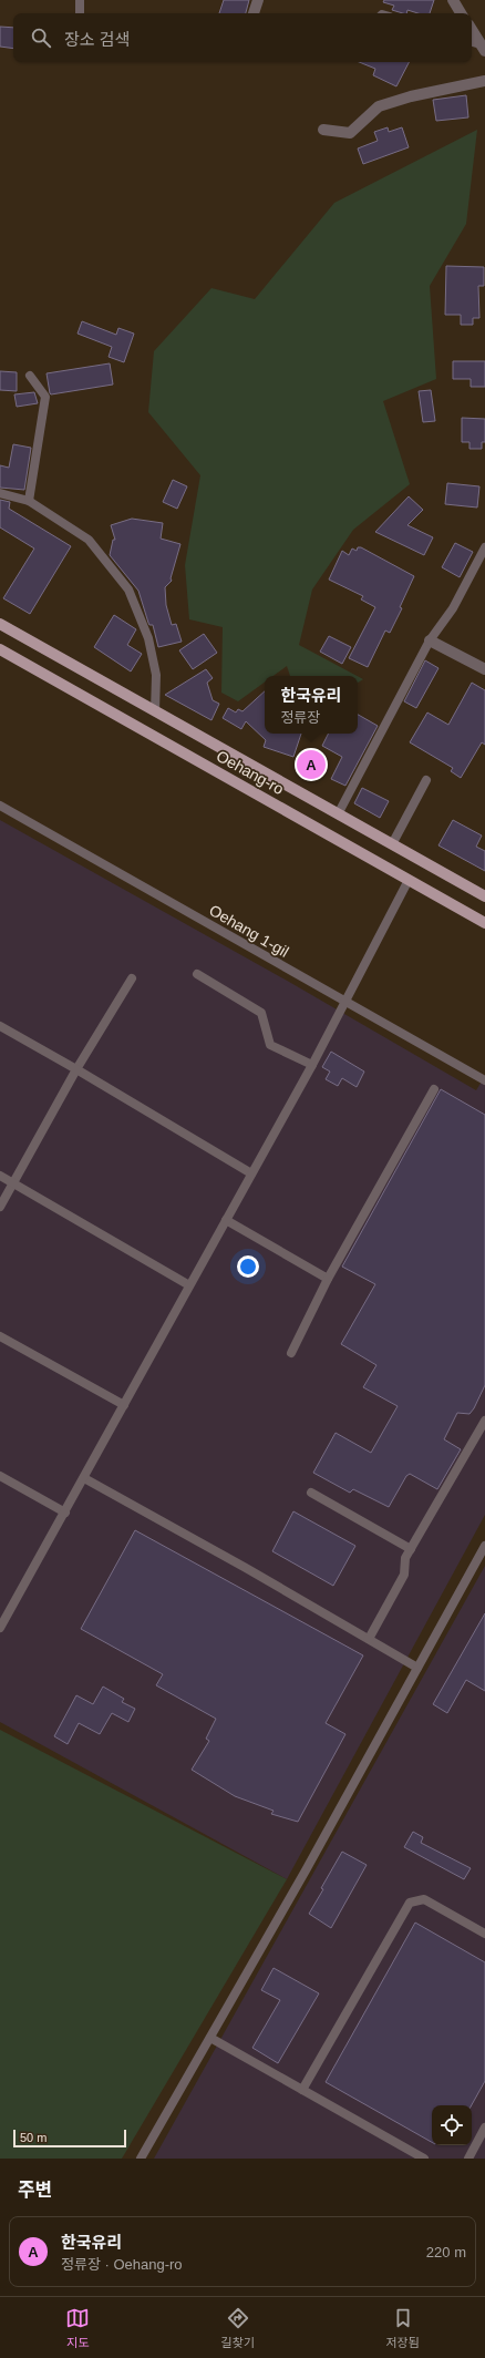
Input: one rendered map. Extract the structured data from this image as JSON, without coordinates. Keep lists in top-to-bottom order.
{
  "streets": {
    "main road": ["Oehang-ro"],
    "lane": ["Oehang 1-gil"]
  },
  "scale_bar": "50 m",
  "page": {
    "search": "장소 검색",
    "popup": ["한국유리", "정류장"],
    "pins": "A",
    "scale": "50 m",
    "heading": "주변",
    "list": [
      {
        "mark": "A",
        "name": "한국유리",
        "note": "정류장 · Oehang-ro",
        "value": "220 m"
      }
    ],
    "nav": ["지도", "길찾기", "저장됨"]
  }
}
